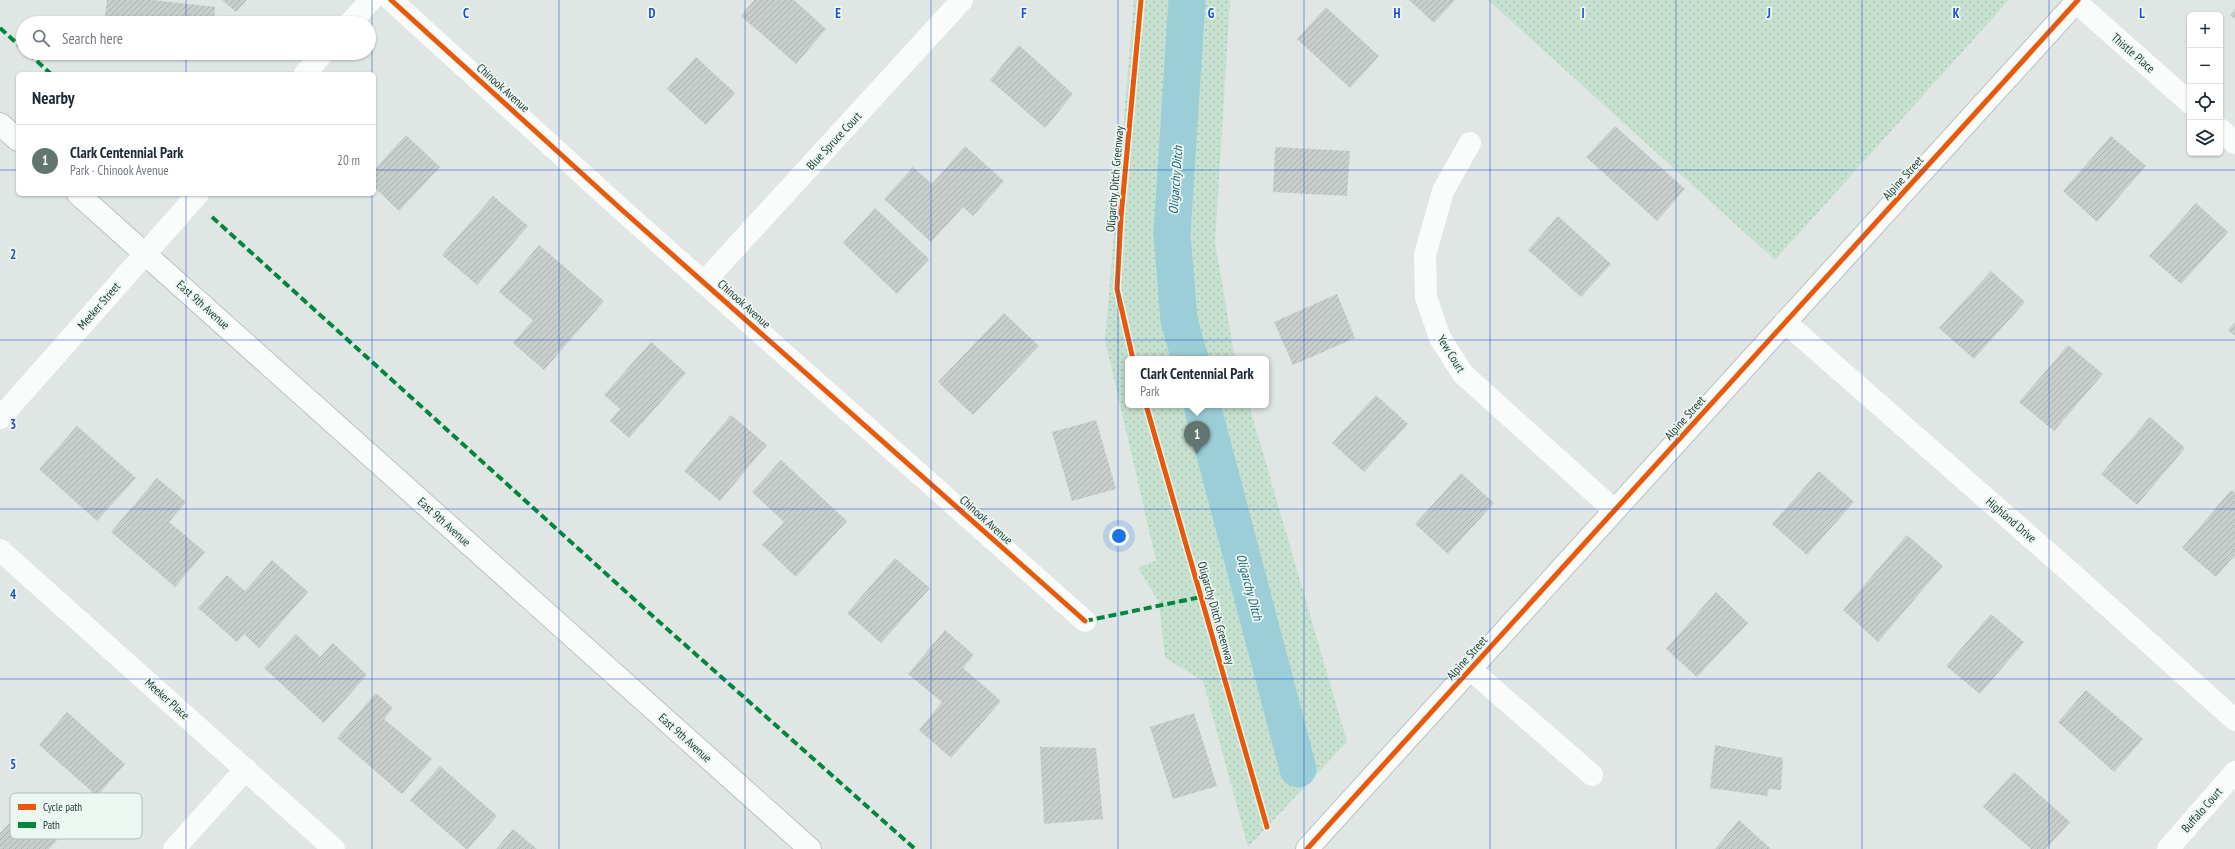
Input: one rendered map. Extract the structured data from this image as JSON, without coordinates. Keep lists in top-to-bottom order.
{
  "streets": {
    "street": [
      "Thistle Place",
      "Chinook Avenue",
      "Blue Spruce Court",
      "Alpine Street",
      "East 9th Avenue",
      "Meeker Street",
      "Yew Court",
      "Highland Drive",
      "Meeker Place",
      "Buffalo Court"
    ],
    "cycle path": ["Oligarchy Ditch Greenway"]
  },
  "crossings": [
    ["Thistle Place", "Alpine Street"],
    ["Chinook Avenue", "Blue Spruce Court"],
    ["Alpine Street", "Yew Court"],
    ["Alpine Street", "Highland Drive"],
    ["East 9th Avenue", "Meeker Street"]
  ],
  "water": ["Oligarchy Ditch"],
  "legend": ["Cycle path", "Path"],
  "page": {
    "map_buttons": ["+", "−"],
    "search": "Search here",
    "heading": "Nearby",
    "list": [
      {
        "mark": "1",
        "name": "Clark Centennial Park",
        "note": "Park · Chinook Avenue",
        "value": "20 m"
      }
    ],
    "popup": ["Clark Centennial Park", "Park"],
    "pins": "1"
  },
  "grid": {
    "columns": [
      "C",
      "D",
      "E",
      "F",
      "G",
      "H",
      "I",
      "J",
      "K",
      "L"
    ],
    "rows": [
      "2",
      "3",
      "4",
      "5"
    ]
  }
}
